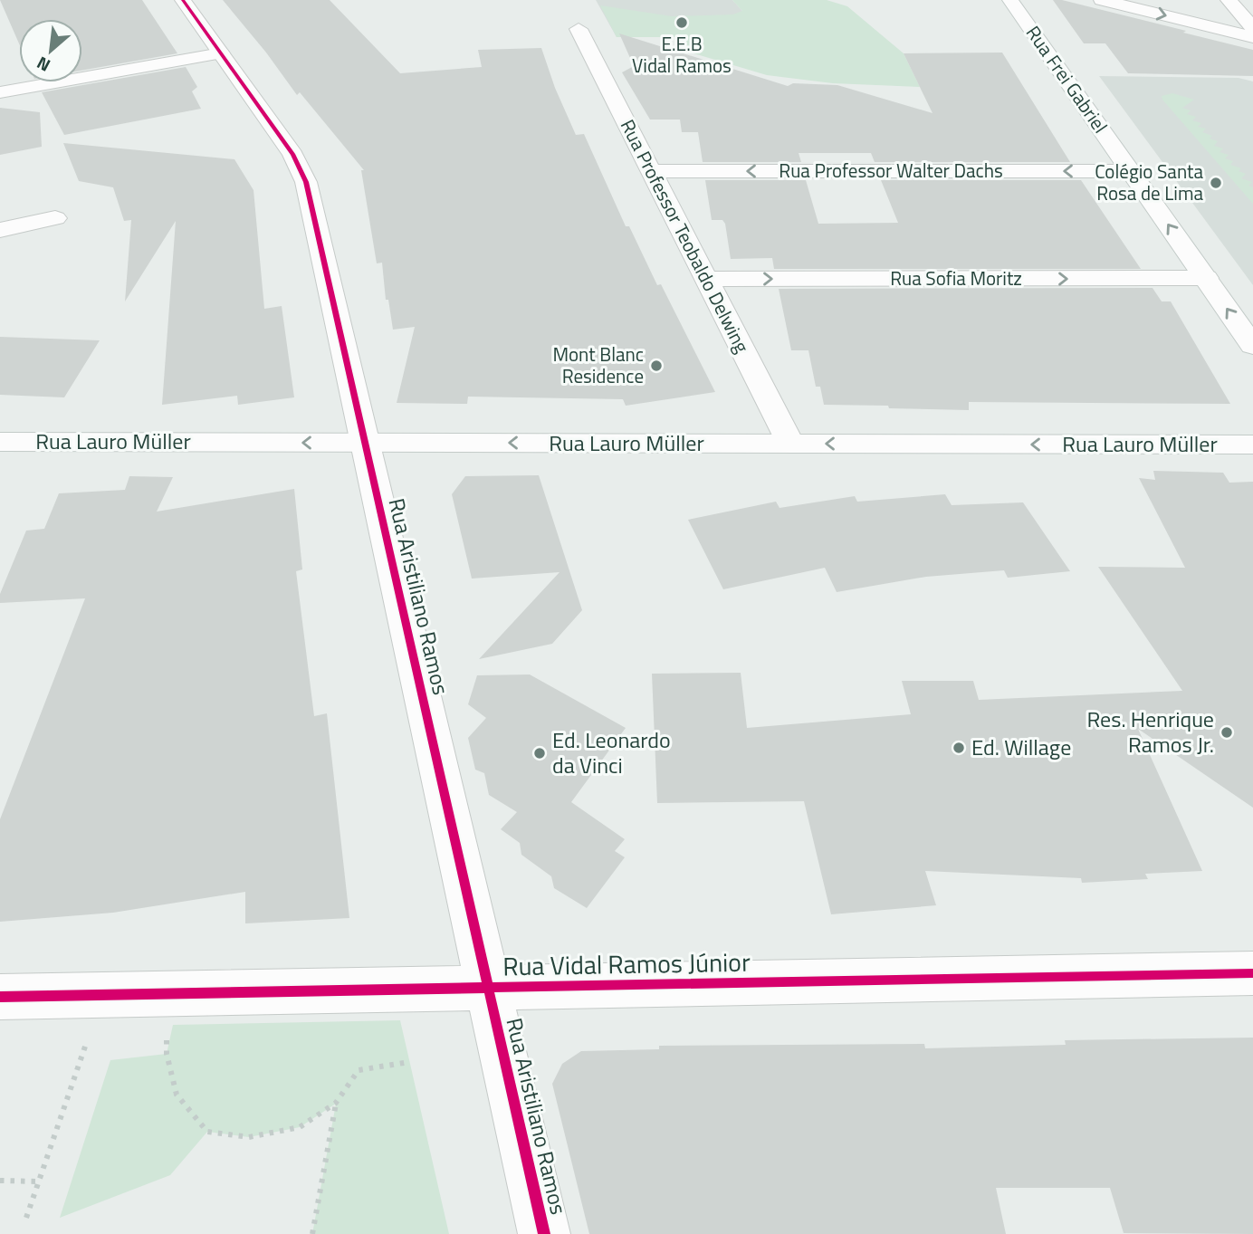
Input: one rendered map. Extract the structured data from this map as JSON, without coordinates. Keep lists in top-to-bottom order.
{
  "streets": {
    "street": [
      "Rua Frei Gabriel",
      "Rua Professor Walter Dachs",
      "Rua Professor Teobaldo Delwing",
      "Rua Sofia Moritz",
      "Rua Lauro Müller",
      "Rua Aristiliano Ramos",
      "Rua Vidal Ramos Júnior"
    ]
  },
  "crossings": [
    ["Rua Frei Gabriel", "Rua Professor Walter Dachs"],
    ["Rua Frei Gabriel", "Rua Sofia Moritz"],
    ["Rua Professor Walter Dachs", "Rua Professor Teobaldo Delwing"],
    ["Rua Professor Teobaldo Delwing", "Rua Sofia Moritz"],
    ["Rua Professor Teobaldo Delwing", "Rua Lauro Müller"],
    ["Rua Lauro Müller", "Rua Aristiliano Ramos"],
    ["Rua Aristiliano Ramos", "Rua Vidal Ramos Júnior"]
  ],
  "one_way": [
    "Rua Frei Gabriel",
    "Rua Professor Walter Dachs",
    "Rua Sofia Moritz",
    "Rua Lauro Müller"
  ],
  "places": [
    "E.E.B Vidal Ramos",
    "Colégio Santa Rosa de Lima",
    "Mont Blanc Residence",
    "Res. Henrique Ramos Jr.",
    "Ed. Willage",
    "Ed. Leonardo da Vinci"
  ],
  "north": "bottom left"
}
